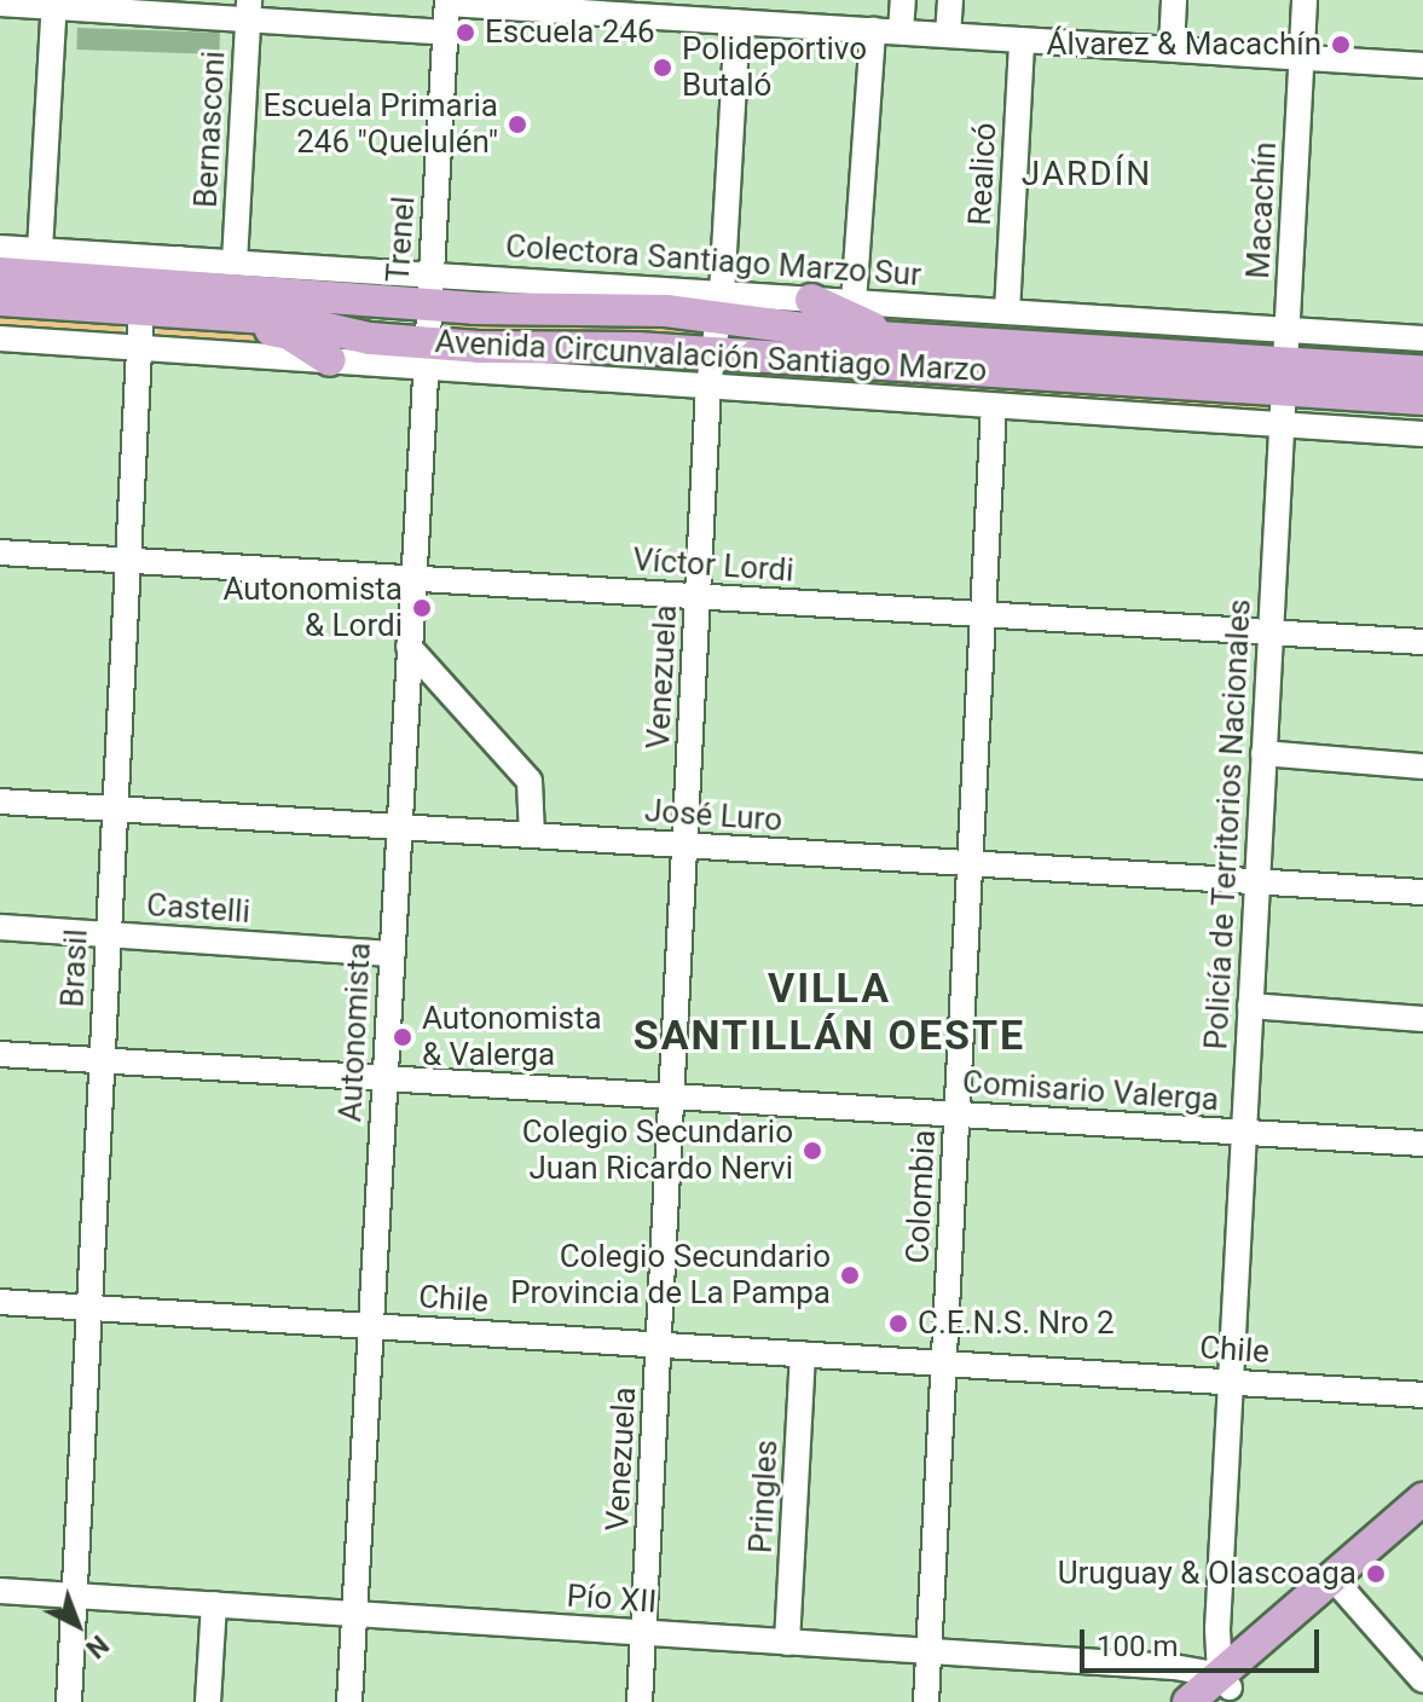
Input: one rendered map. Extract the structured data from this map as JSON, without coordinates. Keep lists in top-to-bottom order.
{
  "streets": {
    "main road": ["Avenida Circunvalación Santiago Marzo"],
    "street": [
      "Bernasconi",
      "Realicó",
      "Macachín",
      "Trenel",
      "Colectora Santiago Marzo Sur",
      "Víctor Lordi",
      "Venezuela",
      "José Luro",
      "Policía de Territorios Nacionales",
      "Castelli",
      "Brasil",
      "Autonomista",
      "Comisario Valerga",
      "Colombia",
      "Chile",
      "Pringles",
      "Pío XII"
    ]
  },
  "crossings": [
    ["Realicó", "Colectora Santiago Marzo Sur"],
    ["Macachín", "Colectora Santiago Marzo Sur"],
    ["Macachín", "Avenida Circunvalación Santiago Marzo"],
    ["Macachín", "Policía de Territorios Nacionales"],
    ["Trenel", "Avenida Circunvalación Santiago Marzo"],
    ["Trenel", "Autonomista"],
    ["Colectora Santiago Marzo Sur", "Avenida Circunvalación Santiago Marzo"],
    ["Colectora Santiago Marzo Sur", "Venezuela"],
    ["Avenida Circunvalación Santiago Marzo", "Venezuela"],
    ["Avenida Circunvalación Santiago Marzo", "Brasil"],
    ["Avenida Circunvalación Santiago Marzo", "Autonomista"],
    ["Víctor Lordi", "Venezuela"],
    ["Víctor Lordi", "Policía de Territorios Nacionales"],
    ["Víctor Lordi", "Brasil"],
    ["Víctor Lordi", "Autonomista"],
    ["Víctor Lordi", "Colombia"],
    ["Venezuela", "José Luro"],
    ["Venezuela", "Comisario Valerga"],
    ["Venezuela", "Chile"],
    ["Venezuela", "Pío XII"],
    ["José Luro", "Policía de Territorios Nacionales"],
    ["José Luro", "Brasil"],
    ["José Luro", "Autonomista"],
    ["José Luro", "Colombia"],
    ["Policía de Territorios Nacionales", "Comisario Valerga"],
    ["Policía de Territorios Nacionales", "Chile"],
    ["Policía de Territorios Nacionales", "Pío XII"],
    ["Castelli", "Brasil"],
    ["Castelli", "Autonomista"],
    ["Brasil", "Comisario Valerga"],
    ["Brasil", "Chile"],
    ["Brasil", "Pío XII"],
    ["Autonomista", "Comisario Valerga"],
    ["Autonomista", "Chile"],
    ["Autonomista", "Pío XII"],
    ["Comisario Valerga", "Colombia"],
    ["Colombia", "Chile"],
    ["Colombia", "Pío XII"],
    ["Chile", "Pringles"],
    ["Pringles", "Pío XII"]
  ],
  "districts": ["JARDÍN", "VILLA SANTILLÁN OESTE"],
  "places": [
    "Escuela 246",
    "Álvarez & Macachín",
    "Polideportivo Butaló",
    "Escuela Primaria 246 \"Quelulén\"",
    "Autonomista & Lordi",
    "Autonomista & Valerga",
    "Colegio Secundario Juan Ricardo Nervi",
    "Colegio Secundario Provincia de La Pampa",
    "C.E.N.S. Nro 2",
    "Uruguay & Olascoaga"
  ],
  "scale_bar": "100 m",
  "north": "bottom right"
}
